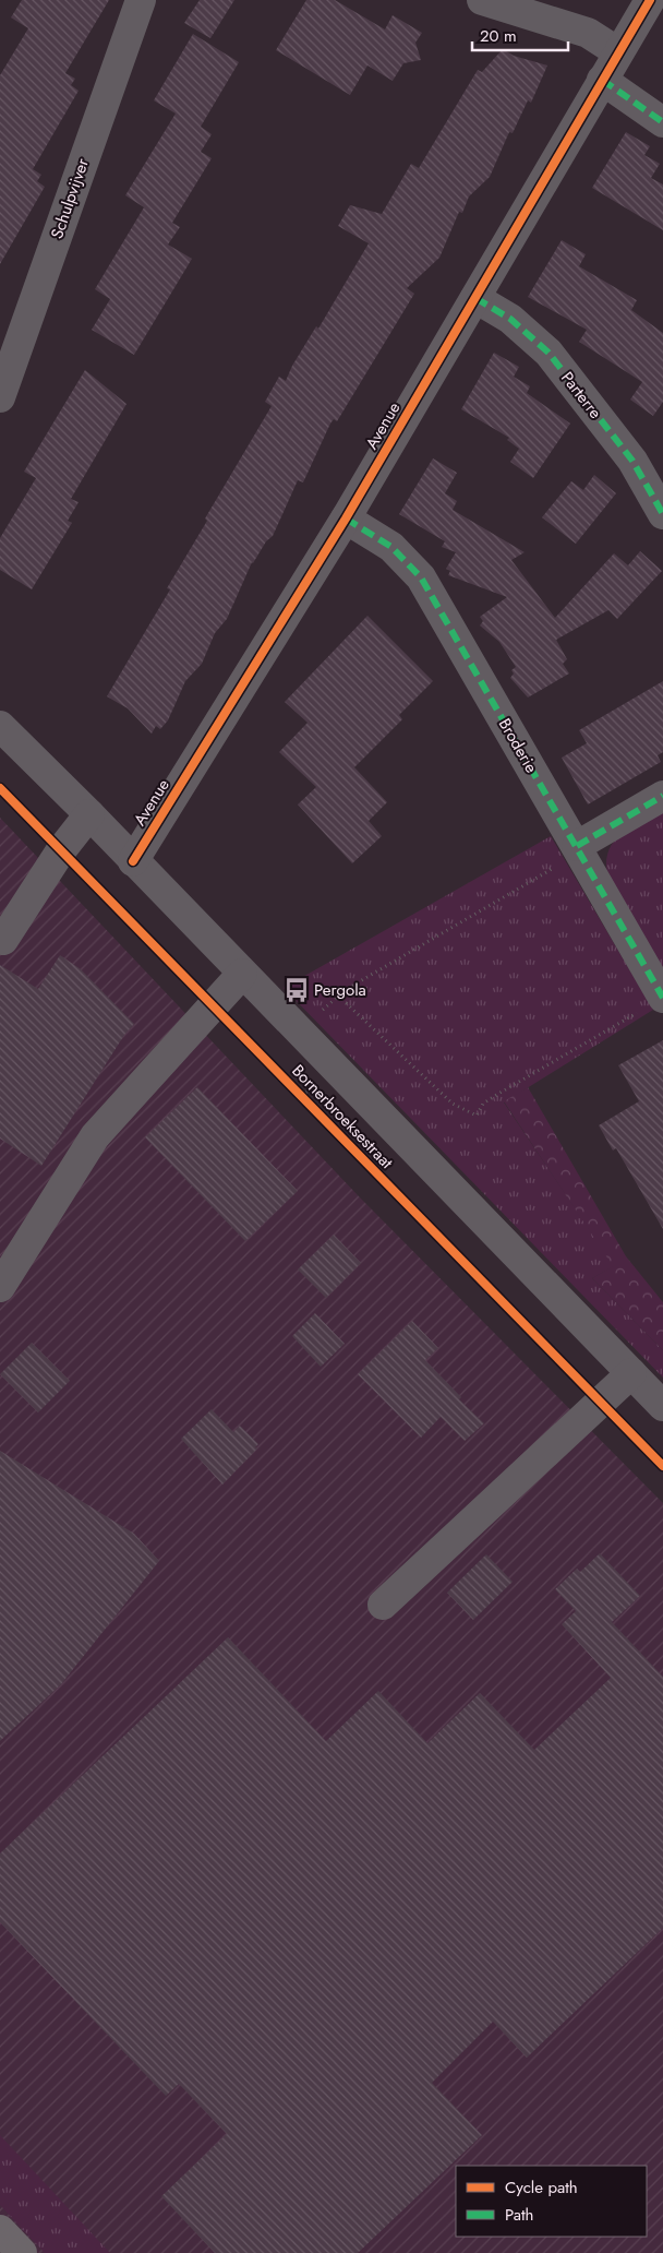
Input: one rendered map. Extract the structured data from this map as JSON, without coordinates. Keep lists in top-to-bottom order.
{
  "streets": {
    "street": [
      "Schulpvijver",
      "Parterre",
      "Avenue",
      "Broderie",
      "Bornerbroeksestraat"
    ]
  },
  "crossings": [
    ["Parterre", "Avenue"],
    ["Avenue", "Broderie"],
    ["Avenue", "Bornerbroeksestraat"]
  ],
  "places": {
    "bus stop": ["Pergola"]
  },
  "legend": ["Cycle path", "Path"],
  "scale_bar": "20 m"
}
